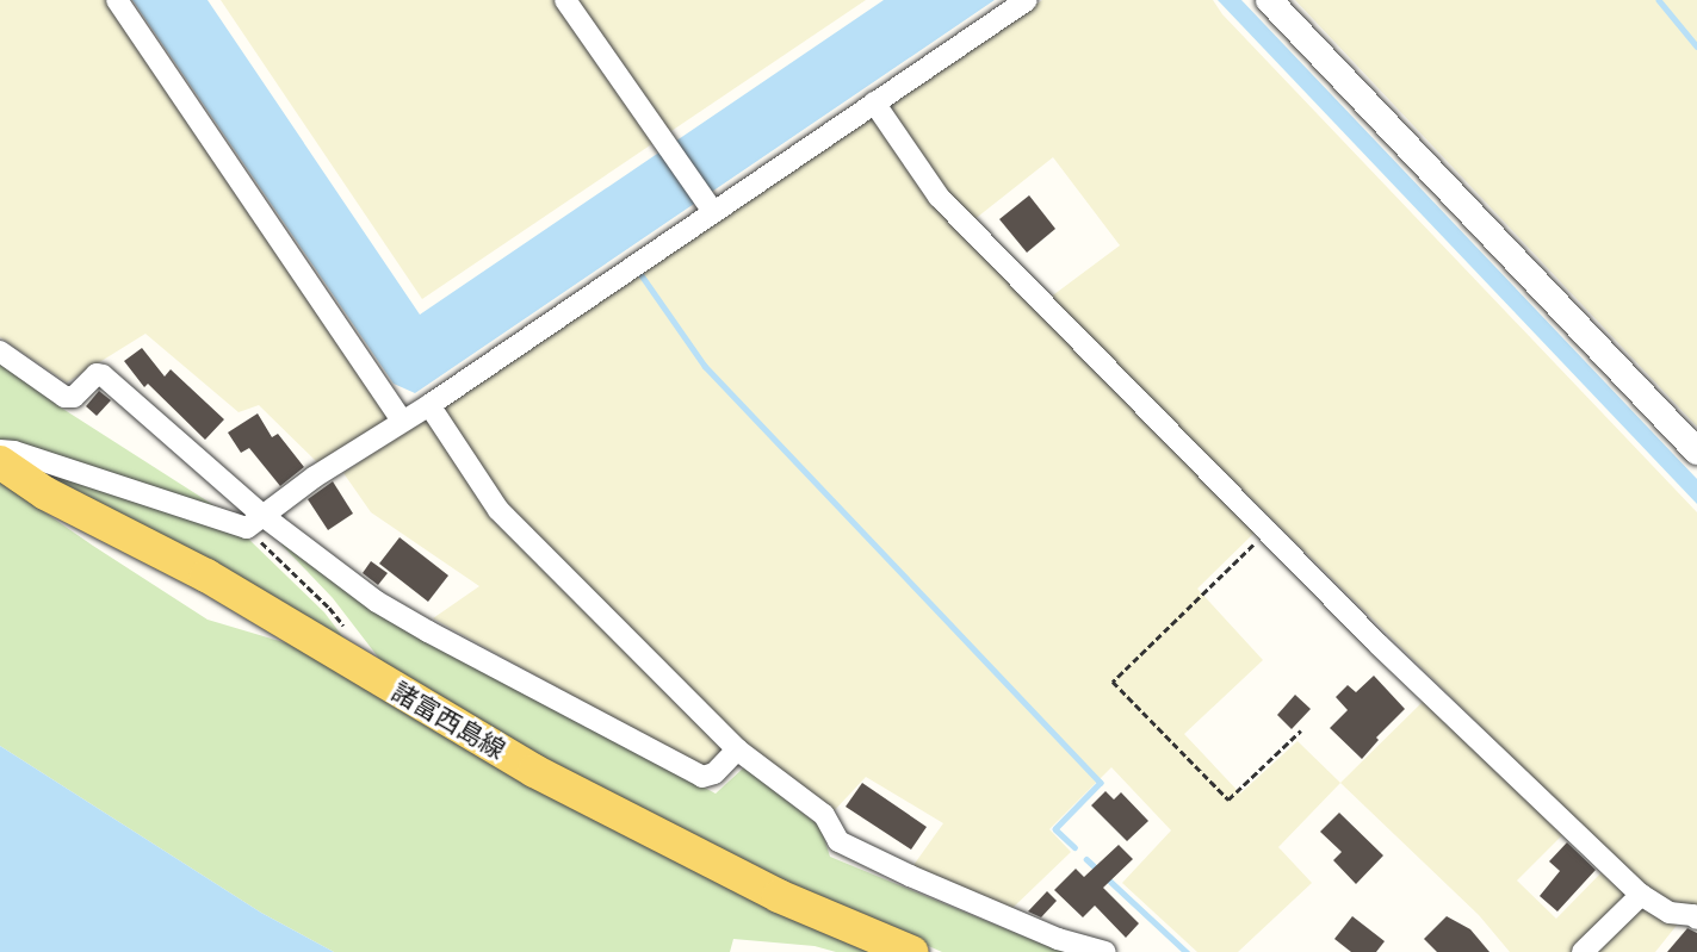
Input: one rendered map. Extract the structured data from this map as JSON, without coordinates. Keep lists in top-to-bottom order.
{
  "streets": {
    "main road": ["諸富西島線"]
  }
}
